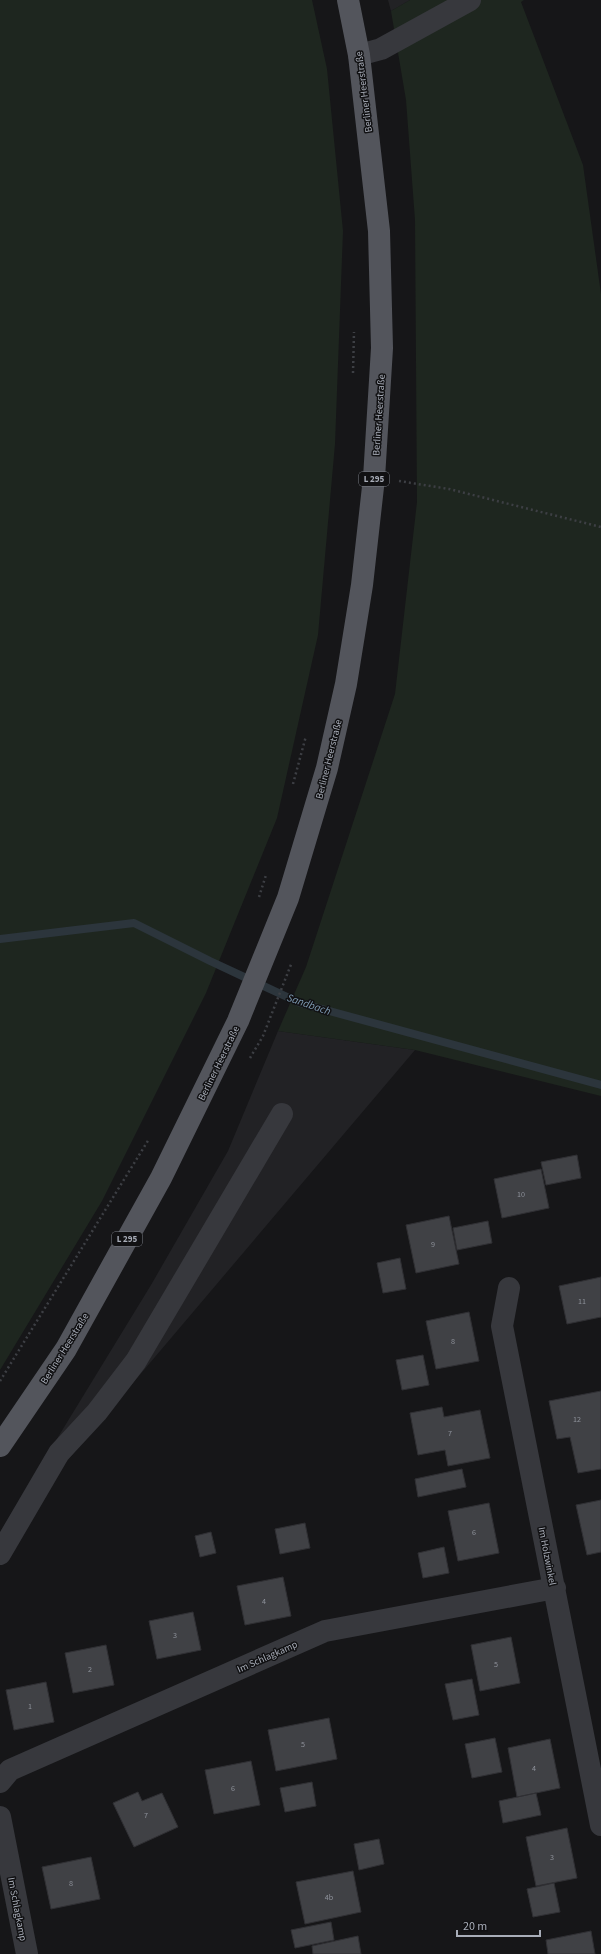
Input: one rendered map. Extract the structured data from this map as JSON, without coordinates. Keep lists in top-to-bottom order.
{
  "streets": {
    "main road": ["Berliner Heerstraße", "L 295"],
    "street": ["Im Holzwinkel", "Im Schlagkamp"]
  },
  "crossings": [
    ["Im Holzwinkel", "Im Schlagkamp"]
  ],
  "water": ["Sandbach"],
  "house_numbers": [
    "10",
    "9",
    "11",
    "8",
    "12",
    "7",
    "6",
    "4",
    "3",
    "5",
    "2",
    "1",
    "5",
    "4",
    "6",
    "7",
    "3",
    "8",
    "4b"
  ],
  "scale_bar": "20 m"
}
